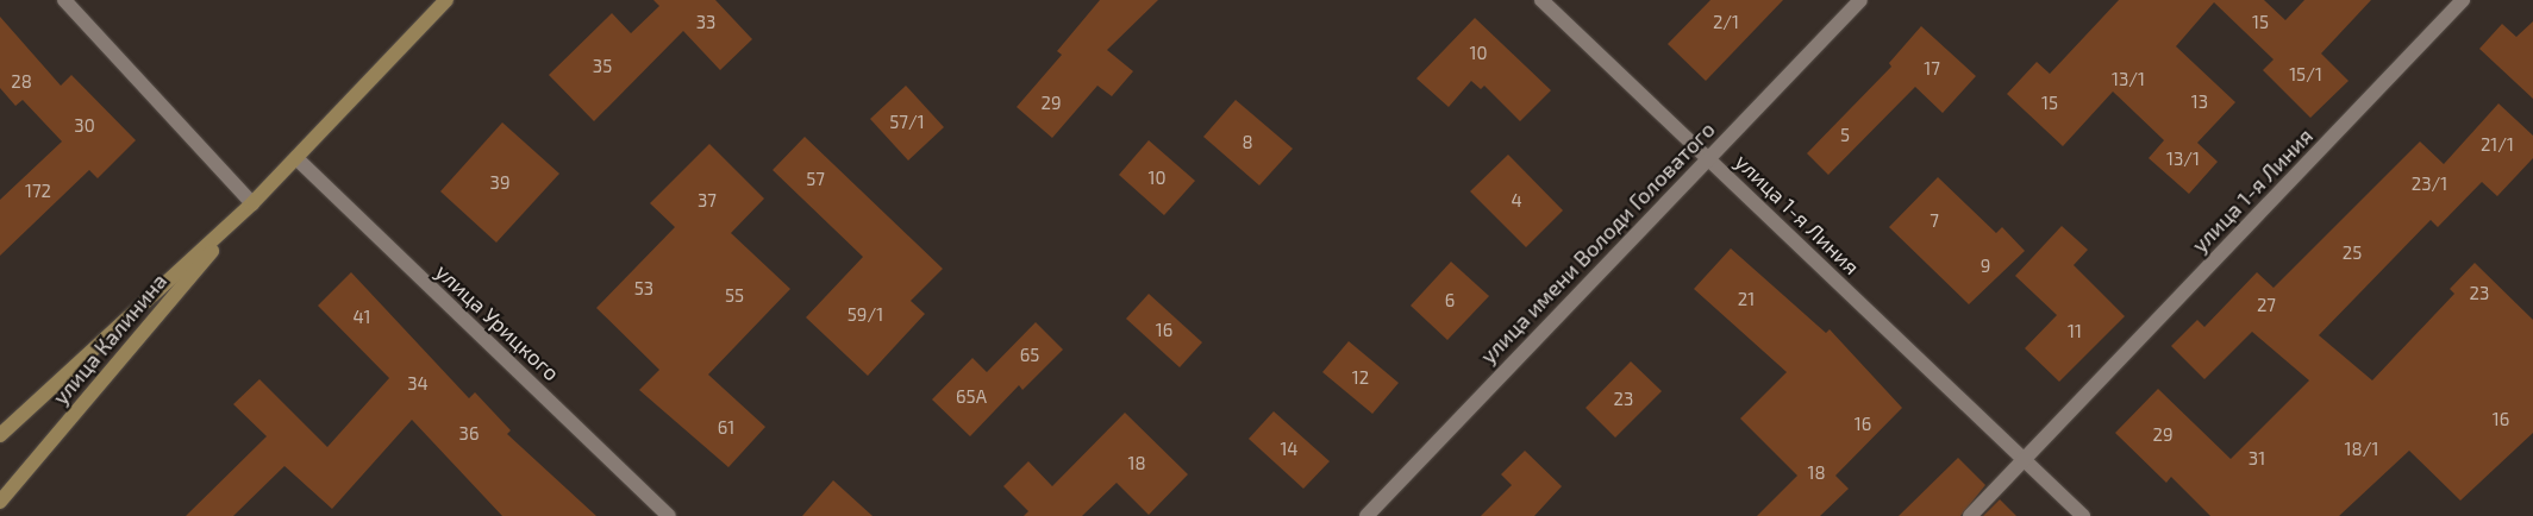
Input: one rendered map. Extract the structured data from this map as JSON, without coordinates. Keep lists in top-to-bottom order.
{
  "streets": {
    "main road": ["улица Калинина"],
    "street": ["улица 1-я Линия", "улица имени Володи Головатого", "улица Урицкого"]
  },
  "crossings": [
    ["улица 1-я Линия", "улица имени Володи Головатого"],
    ["улица Урицкого", "улица Калинина"]
  ],
  "house_numbers": [
    "33",
    "2/1",
    "15",
    "10",
    "35",
    "17",
    "15/1",
    "13/1",
    "28",
    "13",
    "29",
    "15",
    "57/1",
    "30",
    "5",
    "8",
    "21/1",
    "13/1",
    "10",
    "57",
    "39",
    "23/1",
    "172",
    "37",
    "4",
    "7",
    "25",
    "9",
    "53",
    "23",
    "55",
    "21",
    "6",
    "27",
    "59/1",
    "41",
    "16",
    "11",
    "65",
    "12",
    "34",
    "65А",
    "23",
    "16",
    "16",
    "61",
    "36",
    "29",
    "14",
    "18/1",
    "31",
    "18",
    "18"
  ]
}
